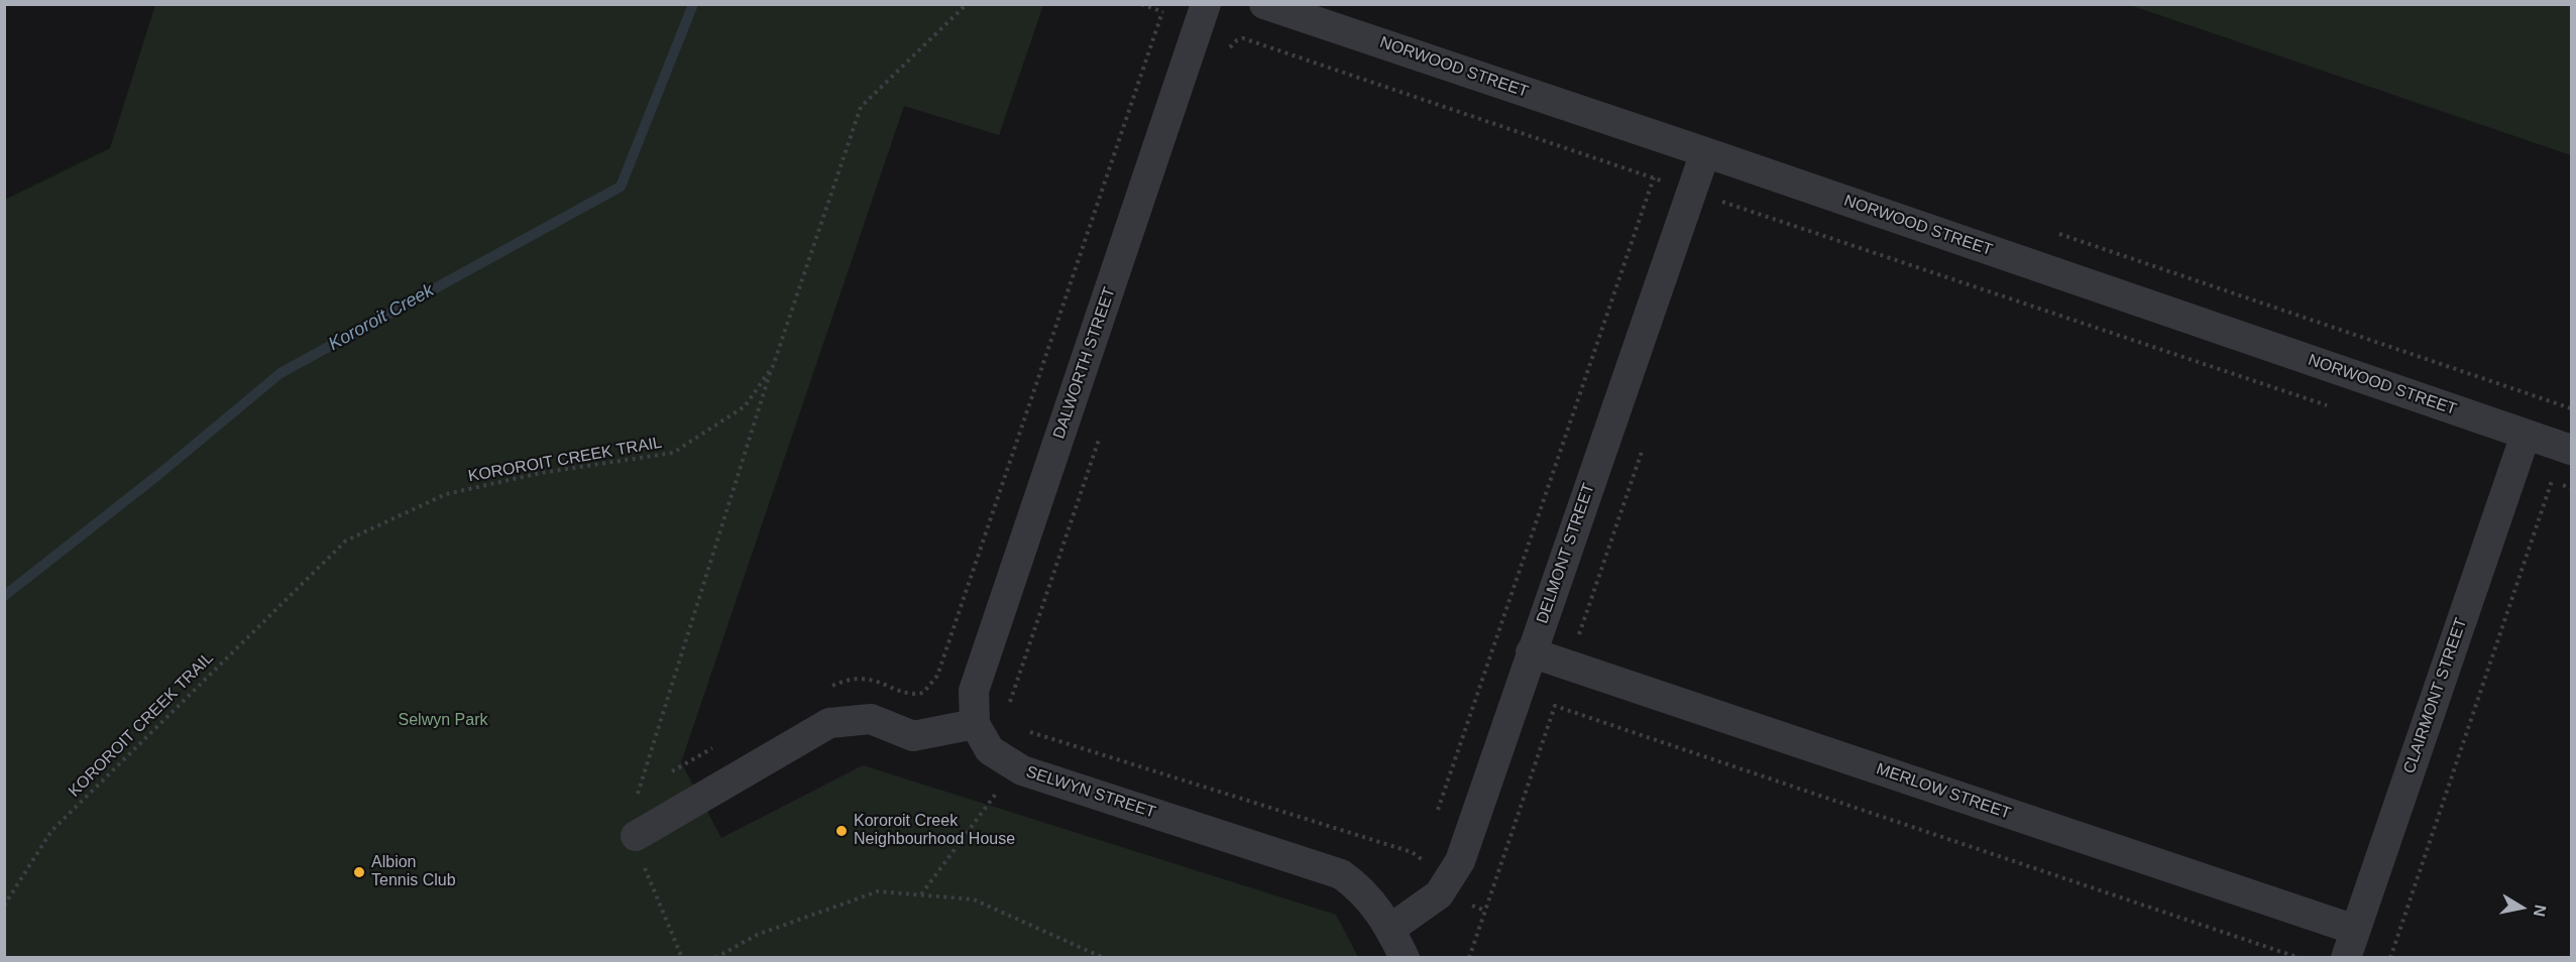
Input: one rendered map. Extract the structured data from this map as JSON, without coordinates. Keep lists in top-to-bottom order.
{
  "streets": {
    "street": [
      "NORWOOD STREET",
      "DALWORTH STREET",
      "DELMONT STREET",
      "CLAIRMONT STREET",
      "MERLOW STREET",
      "SELWYN STREET"
    ],
    "path": ["KOROROIT CREEK TRAIL"]
  },
  "crossings": [
    ["NORWOOD STREET", "DELMONT STREET"],
    ["NORWOOD STREET", "CLAIRMONT STREET"],
    ["DALWORTH STREET", "SELWYN STREET"],
    ["DELMONT STREET", "MERLOW STREET"],
    ["DELMONT STREET", "SELWYN STREET"],
    ["CLAIRMONT STREET", "MERLOW STREET"]
  ],
  "water": ["Kororoit Creek"],
  "parks": ["Selwyn Park"],
  "places": ["Kororoit Creek Neighbourhood House", "Albion Tennis Club"],
  "north": "right"
}
